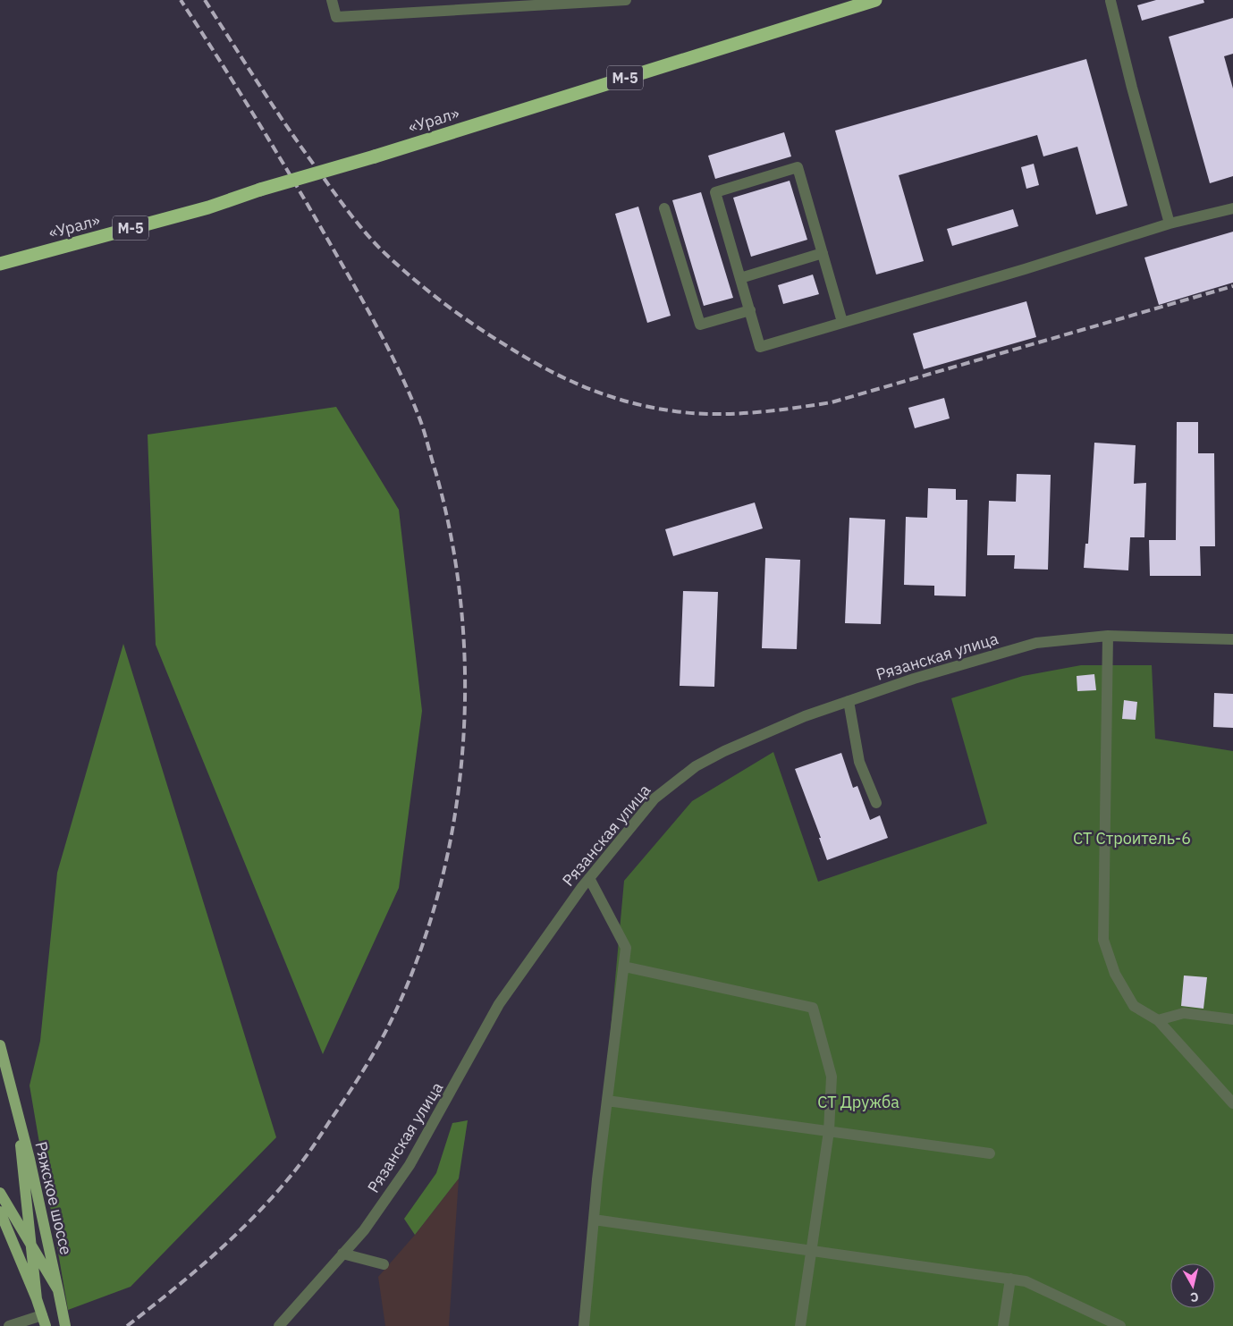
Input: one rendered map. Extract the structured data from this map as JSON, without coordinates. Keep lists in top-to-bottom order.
{
  "streets": {
    "highway": ["М-5", "«Урал»"],
    "main road": ["Ряжское шоссе"],
    "street": ["Рязанская улица"]
  },
  "parks": ["СТ Строитель-6", "СТ Дружба"],
  "north": "bottom"
}
